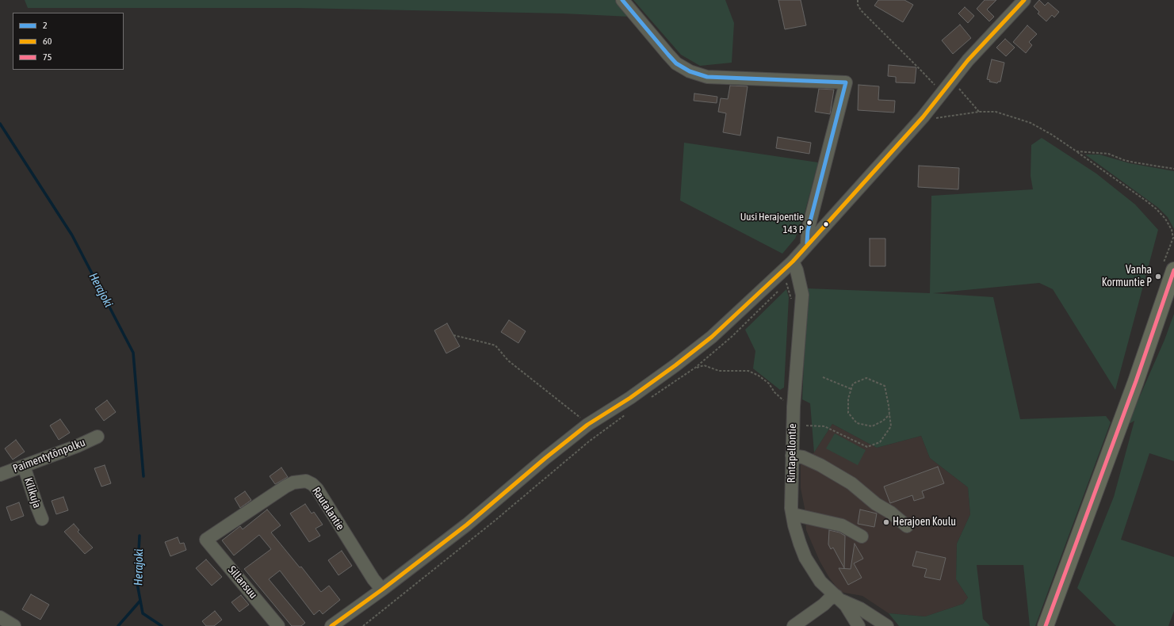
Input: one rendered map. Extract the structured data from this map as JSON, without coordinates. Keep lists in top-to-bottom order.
{
  "streets": {
    "street": [
      "Rintapellontie",
      "Paimentytönpolku",
      "Kilikuja",
      "Rautalantie",
      "Sillansuu"
    ]
  },
  "crossings": [
    ["Paimentytönpolku", "Kilikuja"],
    ["Rautalantie", "Sillansuu"]
  ],
  "water": ["Herajoki"],
  "places": ["Uusi Herajoentie 143 P", "Vanha Kormuntie P", "Herajoen Koulu"],
  "lines": ["transit line 2", "transit line 60", "transit line 75"],
  "legend": ["2", "60", "75"]
}
